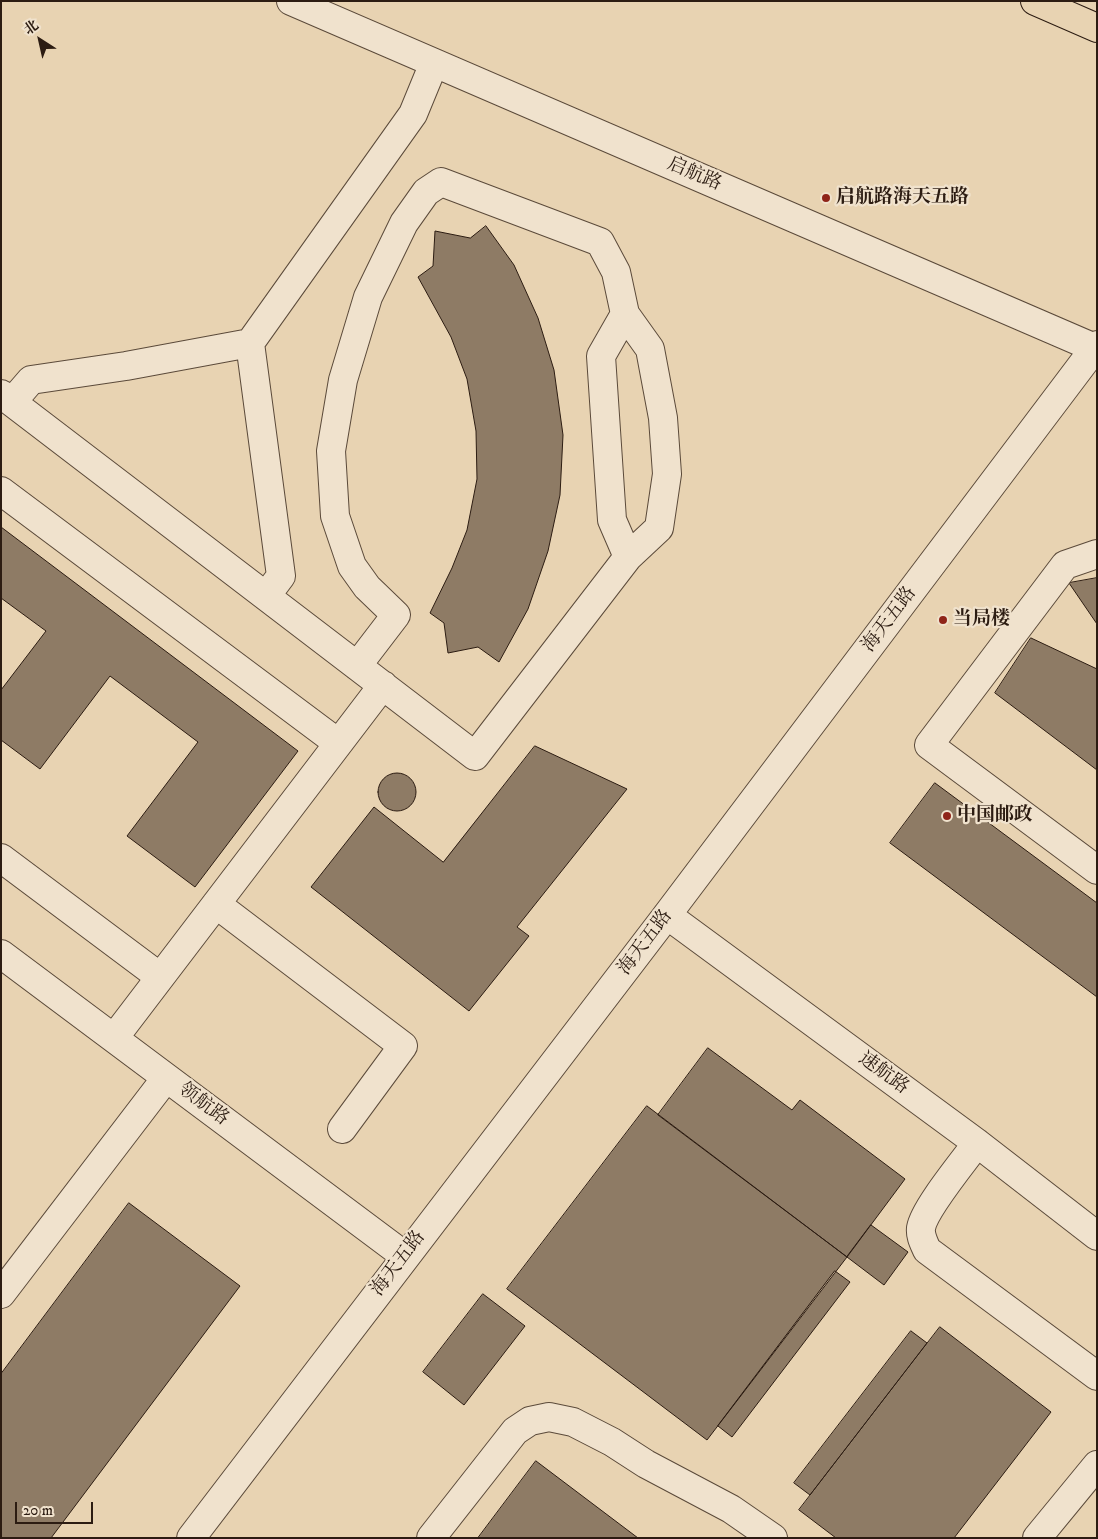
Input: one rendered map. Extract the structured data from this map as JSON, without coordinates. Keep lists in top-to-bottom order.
{
  "streets": {
    "street": [
      "启航路",
      "海天五路",
      "速航路",
      "领航路"
    ]
  },
  "crossings": [
    ["启航路", "海天五路"],
    ["海天五路", "速航路"],
    ["海天五路", "领航路"]
  ],
  "places": ["启航路海天五路", "当局楼", "中国邮政"],
  "scale_bar": "20 m",
  "north": "top left"
}
